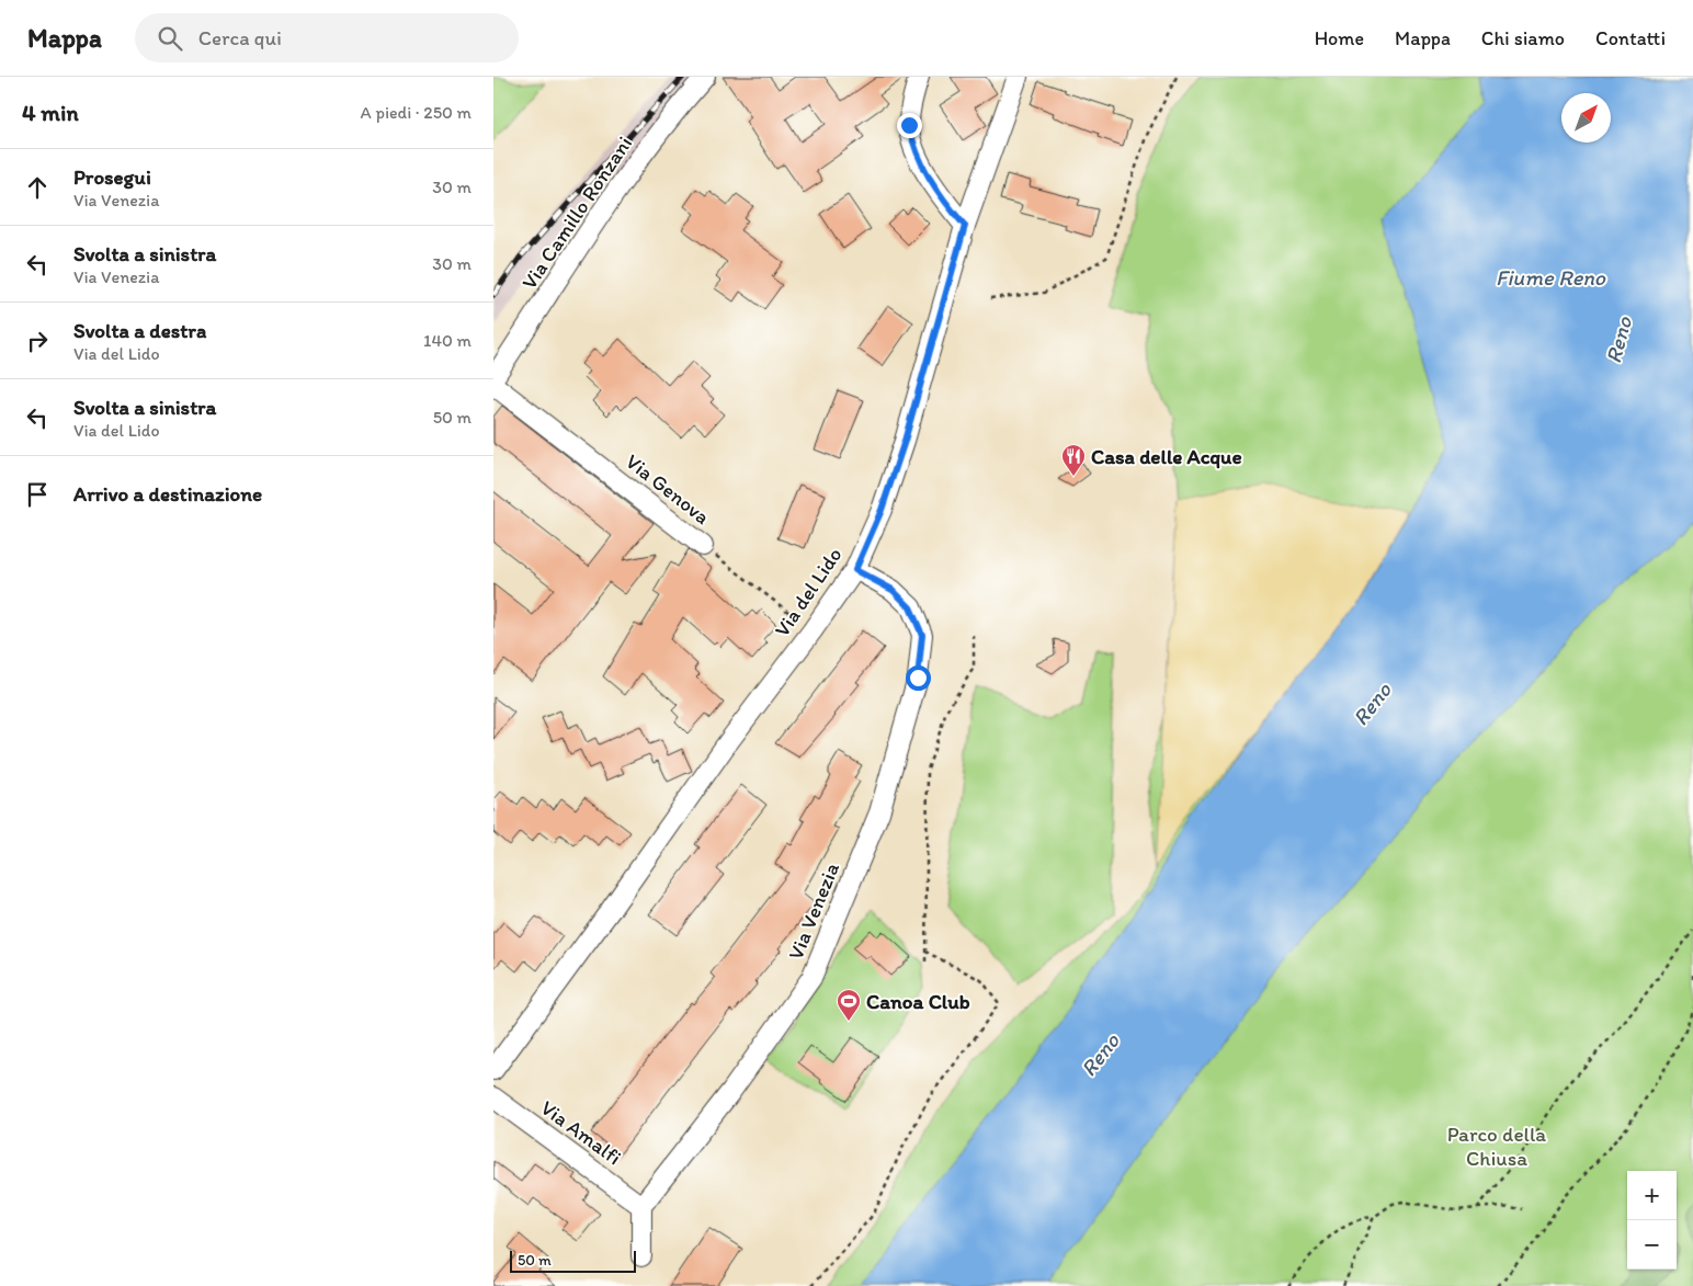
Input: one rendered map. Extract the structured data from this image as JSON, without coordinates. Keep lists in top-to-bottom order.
{
  "streets": {
    "street": [
      "Via Camillo Ronzani",
      "Via Genova",
      "Via del Lido",
      "Via Venezia",
      "Via Amalfi"
    ]
  },
  "crossings": [
    ["Via Genova", "Via del Lido"],
    ["Via del Lido", "Via Venezia"],
    ["Via Venezia", "Via Amalfi"]
  ],
  "water": ["Fiume Reno", "Reno"],
  "parks": ["Parco della Chiusa"],
  "places": {
    "restaurant": ["Casa delle Acque"],
    "sports": ["Canoa Club"]
  },
  "scale_bar": "50 m",
  "north": "top right",
  "page": {
    "header": "Mappa",
    "search": "Cerca qui",
    "nav": [
      "Home",
      "Mappa",
      "Chi siamo",
      "Contatti"
    ],
    "heading": ["4 min", "A piedi · 250 m"],
    "list": [
      ["Prosegui", "Via Venezia", "30 m"],
      ["Svolta a sinistra", "Via Venezia", "30 m"],
      ["Svolta a destra", "Via del Lido", "140 m"],
      ["Svolta a sinistra", "Via del Lido", "50 m"],
      "Arrivo a destinazione"
    ],
    "map_buttons": ["+", "−"],
    "scale": "50 m"
  }
}
